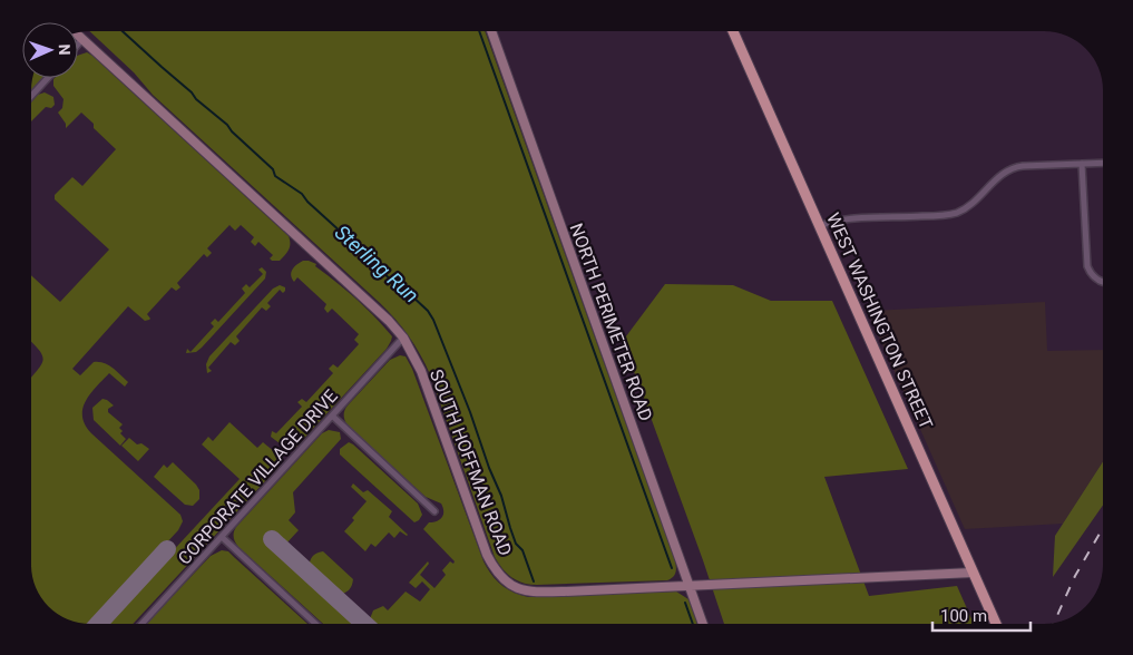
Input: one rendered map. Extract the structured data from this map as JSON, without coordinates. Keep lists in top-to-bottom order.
{
  "streets": {
    "main road": ["WEST WASHINGTON STREET"],
    "street": ["NORTH PERIMETER ROAD", "SOUTH HOFFMAN ROAD", "CORPORATE VILLAGE DRIVE"]
  },
  "crossings": [
    ["WEST WASHINGTON STREET", "SOUTH HOFFMAN ROAD"],
    ["NORTH PERIMETER ROAD", "SOUTH HOFFMAN ROAD"],
    ["SOUTH HOFFMAN ROAD", "CORPORATE VILLAGE DRIVE"]
  ],
  "water": ["Sterling Run"],
  "scale_bar": "100 m",
  "north": "right"
}
